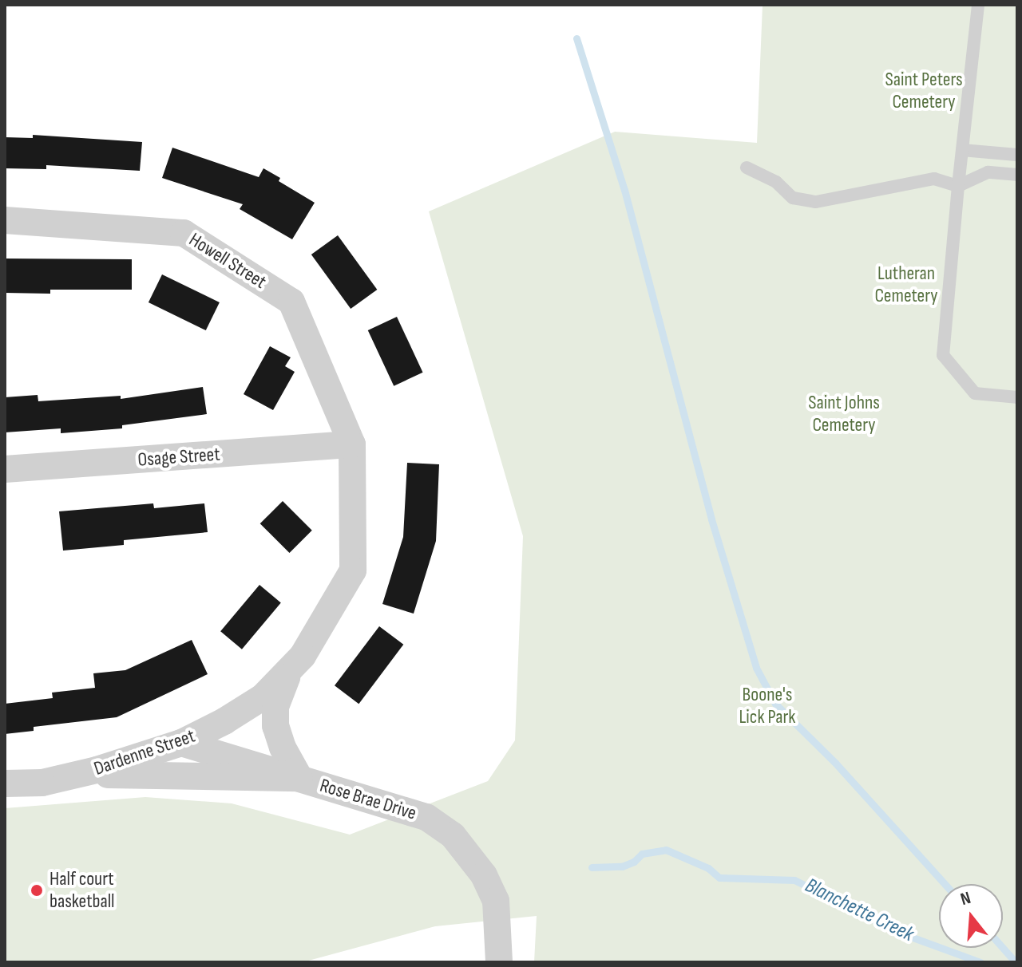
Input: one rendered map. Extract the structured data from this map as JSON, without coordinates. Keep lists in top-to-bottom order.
{
  "streets": {
    "street": [
      "Howell Street",
      "Osage Street",
      "Dardenne Street",
      "Rose Brae Drive"
    ]
  },
  "crossings": [
    ["Howell Street", "Osage Street"],
    ["Howell Street", "Dardenne Street"],
    ["Osage Street", "Dardenne Street"],
    ["Dardenne Street", "Rose Brae Drive"]
  ],
  "water": ["Blanchette Creek"],
  "parks": [
    "Saint Peters Cemetery",
    "Lutheran Cemetery",
    "Saint Johns Cemetery",
    "Boone's Lick Park"
  ],
  "places": ["Half court basketball"],
  "north": "top"
}
